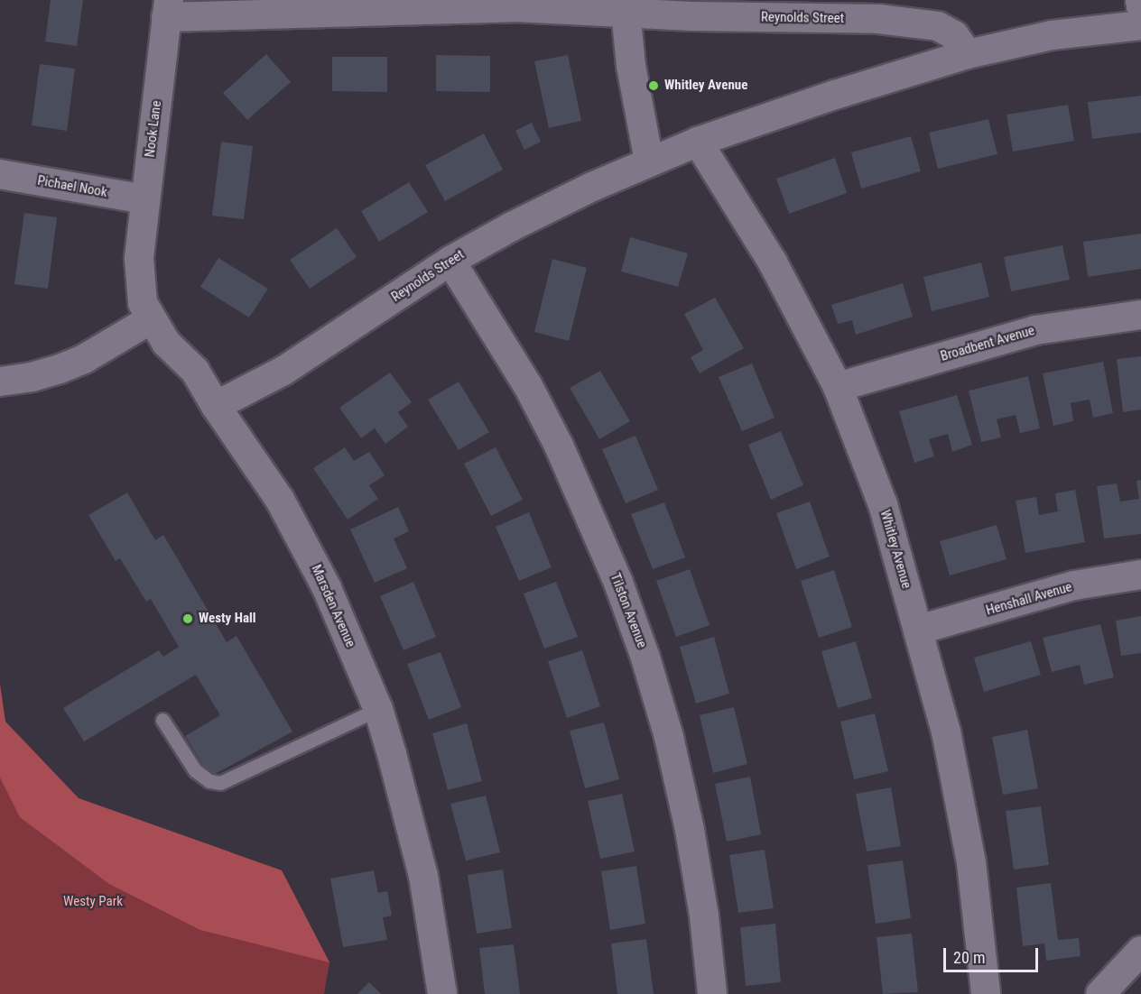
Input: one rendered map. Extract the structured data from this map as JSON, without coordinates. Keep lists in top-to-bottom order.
{
  "streets": {
    "street": [
      "Reynolds Street",
      "Nook Lane",
      "Pichael Nook",
      "Broadbent Avenue",
      "Whitley Avenue",
      "Henshall Avenue",
      "Marsden Avenue",
      "Tilston Avenue"
    ]
  },
  "crossings": [
    ["Reynolds Street", "Nook Lane"],
    ["Reynolds Street", "Whitley Avenue"],
    ["Reynolds Street", "Marsden Avenue"],
    ["Reynolds Street", "Tilston Avenue"],
    ["Nook Lane", "Pichael Nook"],
    ["Nook Lane", "Marsden Avenue"],
    ["Broadbent Avenue", "Whitley Avenue"],
    ["Whitley Avenue", "Henshall Avenue"]
  ],
  "parks": ["Westy Park"],
  "places": ["Whitley Avenue", "Westy Hall"],
  "scale_bar": "20 m"
}
